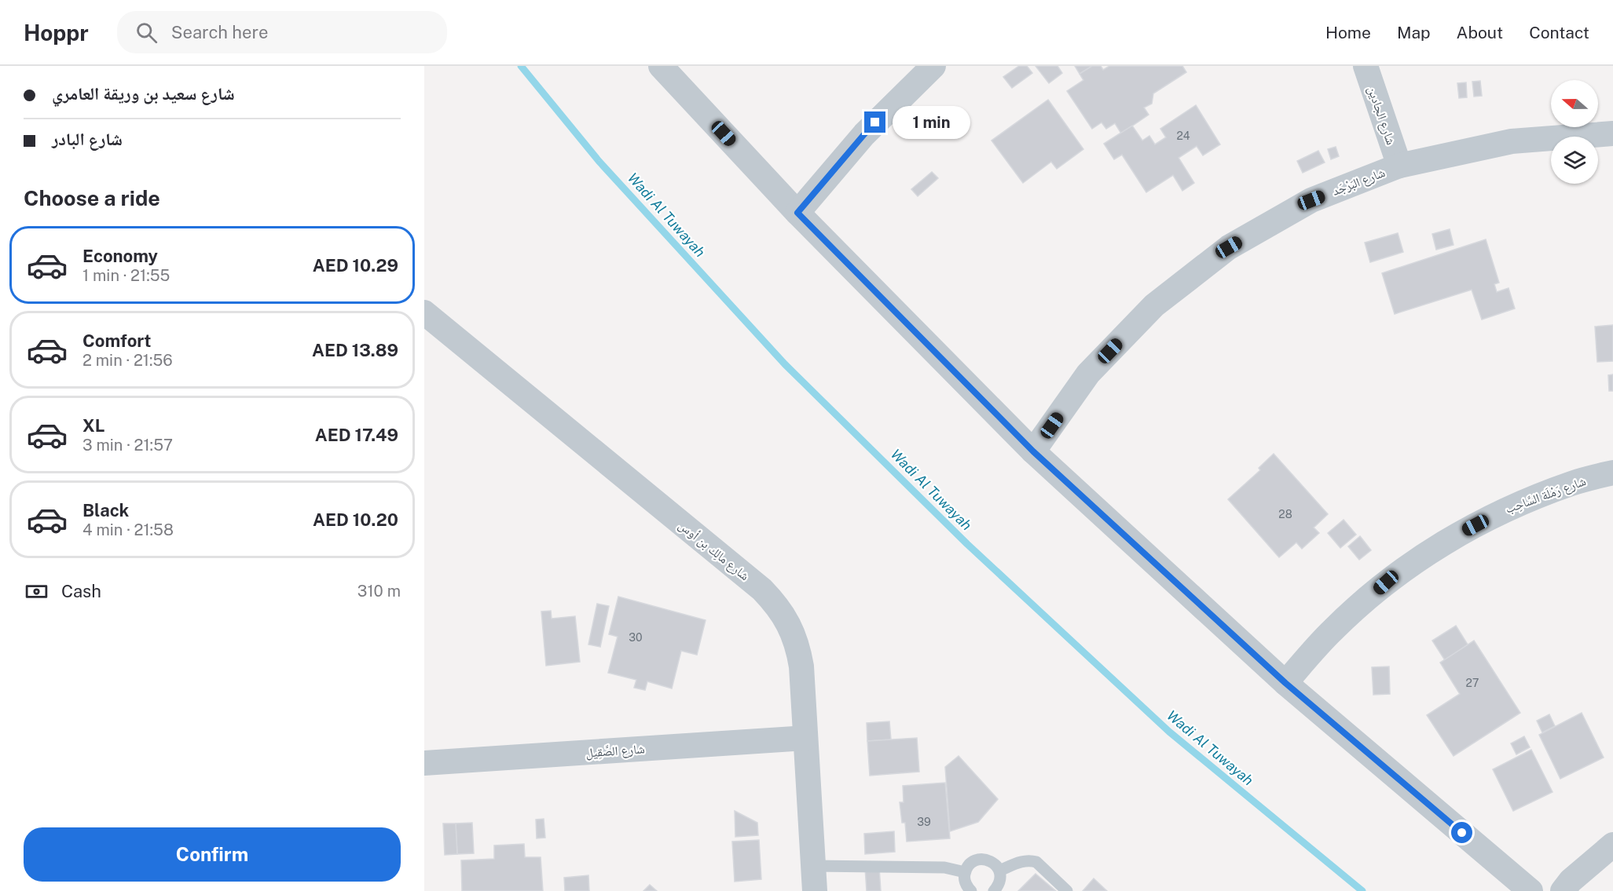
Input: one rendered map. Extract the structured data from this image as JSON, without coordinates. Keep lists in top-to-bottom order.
{
  "streets": {
    "street": [
      "شارع الجادين",
      "شارع البَرْجَد",
      "شارع رَمْلَة السَّاحِب",
      "شارع مالِك بن أوس",
      "شارع الصَّقِيل"
    ]
  },
  "crossings": [
    ["شارع الجادين", "شارع البَرْجَد"],
    ["شارع مالِك بن أوس", "شارع الصَّقِيل"]
  ],
  "water": ["Wadi Al Tuwayah"],
  "house_numbers": [
    "24",
    "28",
    "30",
    "27",
    "39"
  ],
  "north": "left",
  "page": {
    "header": "Hoppr",
    "search": "Search here",
    "nav": [
      "Home",
      "Map",
      "About",
      "Contact"
    ],
    "banner": ["شارع سعيد بن وريقة العامري", "شارع البادر"],
    "bubble": "1 min",
    "heading": "Choose a ride",
    "list": [
      {
        "name": "Economy",
        "note": "1 min · 21:55",
        "value": "AED 10.29"
      },
      {
        "name": "Comfort",
        "note": "2 min · 21:56",
        "value": "AED 13.89"
      },
      {
        "name": "XL",
        "note": "3 min · 21:57",
        "value": "AED 17.49"
      },
      {
        "name": "Black",
        "note": "4 min · 21:58",
        "value": "AED 10.20"
      }
    ],
    "pay": ["Cash", "310 m"],
    "buttons": "Confirm"
  }
}
